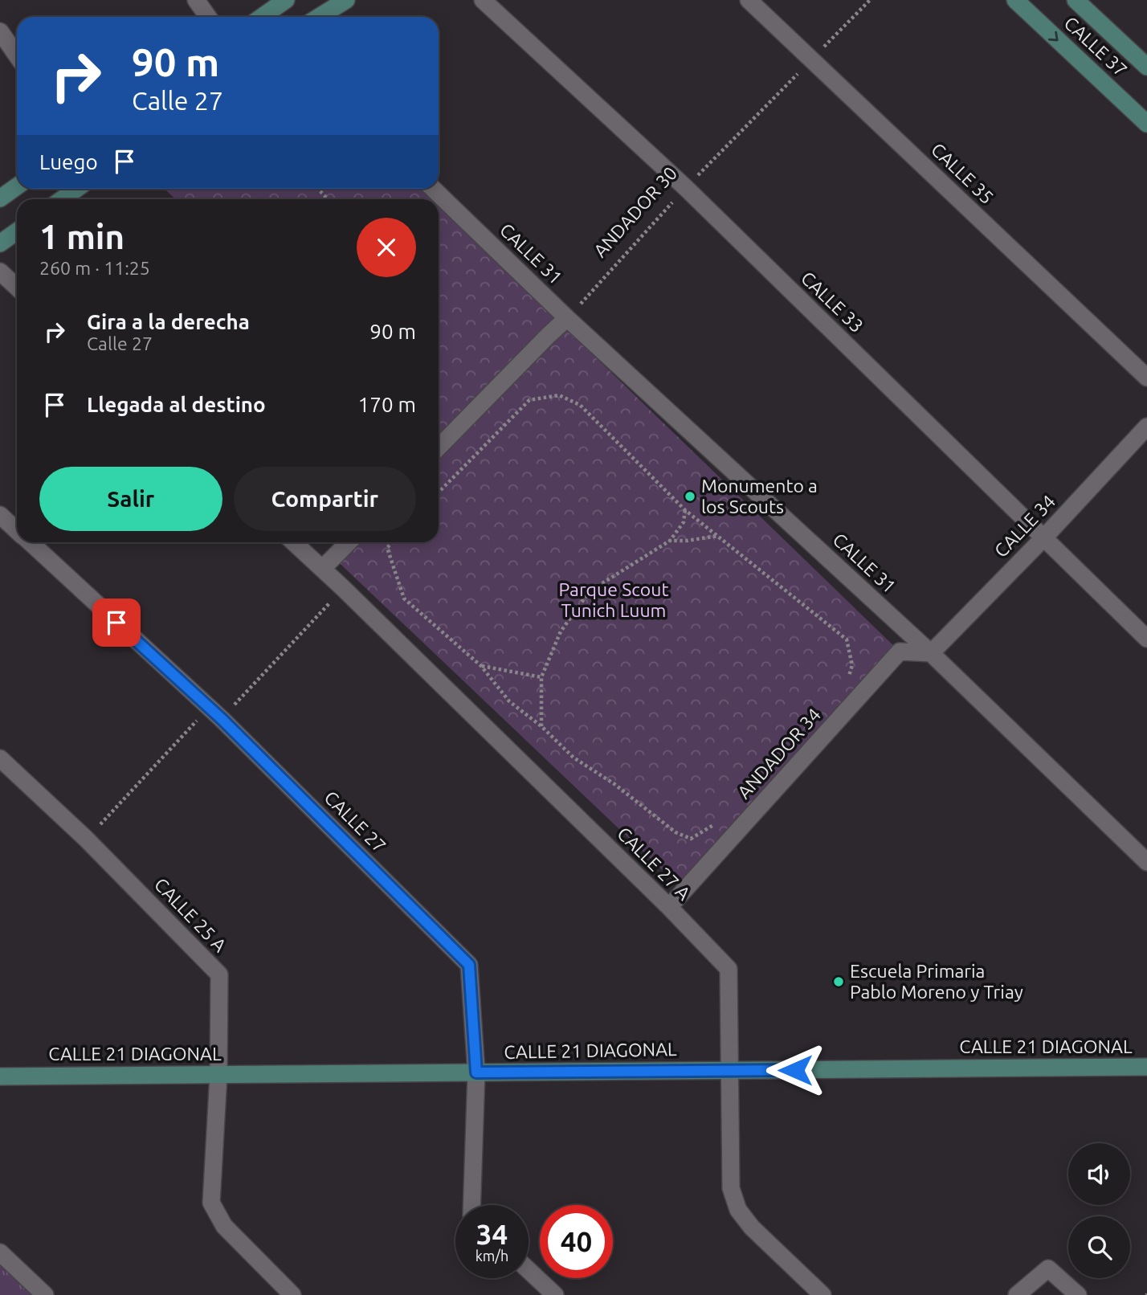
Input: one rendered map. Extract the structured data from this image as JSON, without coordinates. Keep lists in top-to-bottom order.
{
  "streets": {
    "street": [
      "CALLE 37",
      "CALLE 35",
      "CALLE 31",
      "CALLE 33",
      "CALLE 34",
      "ANDADOR 34",
      "CALLE 27",
      "CALLE 27 A",
      "CALLE 25 A",
      "CALLE 21 DIAGONAL"
    ],
    "path": ["ANDADOR 30"]
  },
  "crossings": [
    ["CALLE 35", "ANDADOR 30"],
    ["ANDADOR 30", "CALLE 31"],
    ["ANDADOR 30", "CALLE 33"],
    ["CALLE 31", "CALLE 34"],
    ["CALLE 31", "ANDADOR 34"],
    ["CALLE 33", "CALLE 34"],
    ["CALLE 34", "ANDADOR 34"],
    ["ANDADOR 34", "CALLE 27 A"],
    ["CALLE 27", "CALLE 21 DIAGONAL"],
    ["CALLE 27 A", "CALLE 21 DIAGONAL"],
    ["CALLE 25 A", "CALLE 21 DIAGONAL"]
  ],
  "parks": ["Parque Scout Tunich Luum"],
  "places": ["Monumento a los Scouts", "Escuela Primaria Pablo Moreno y Triay"],
  "page": {
    "turn": ["90 m", "Calle 27"],
    "then": "Luego",
    "heading": ["1 min", "260 m · 11:25"],
    "list": [
      {
        "name": "Gira a la derecha",
        "note": "Calle 27",
        "value": "90 m"
      },
      {
        "name": "Llegada al destino",
        "value": "170 m"
      }
    ],
    "buttons": ["Salir", "Compartir"],
    "speed": "34 km/h",
    "limit": "40"
  }
}
